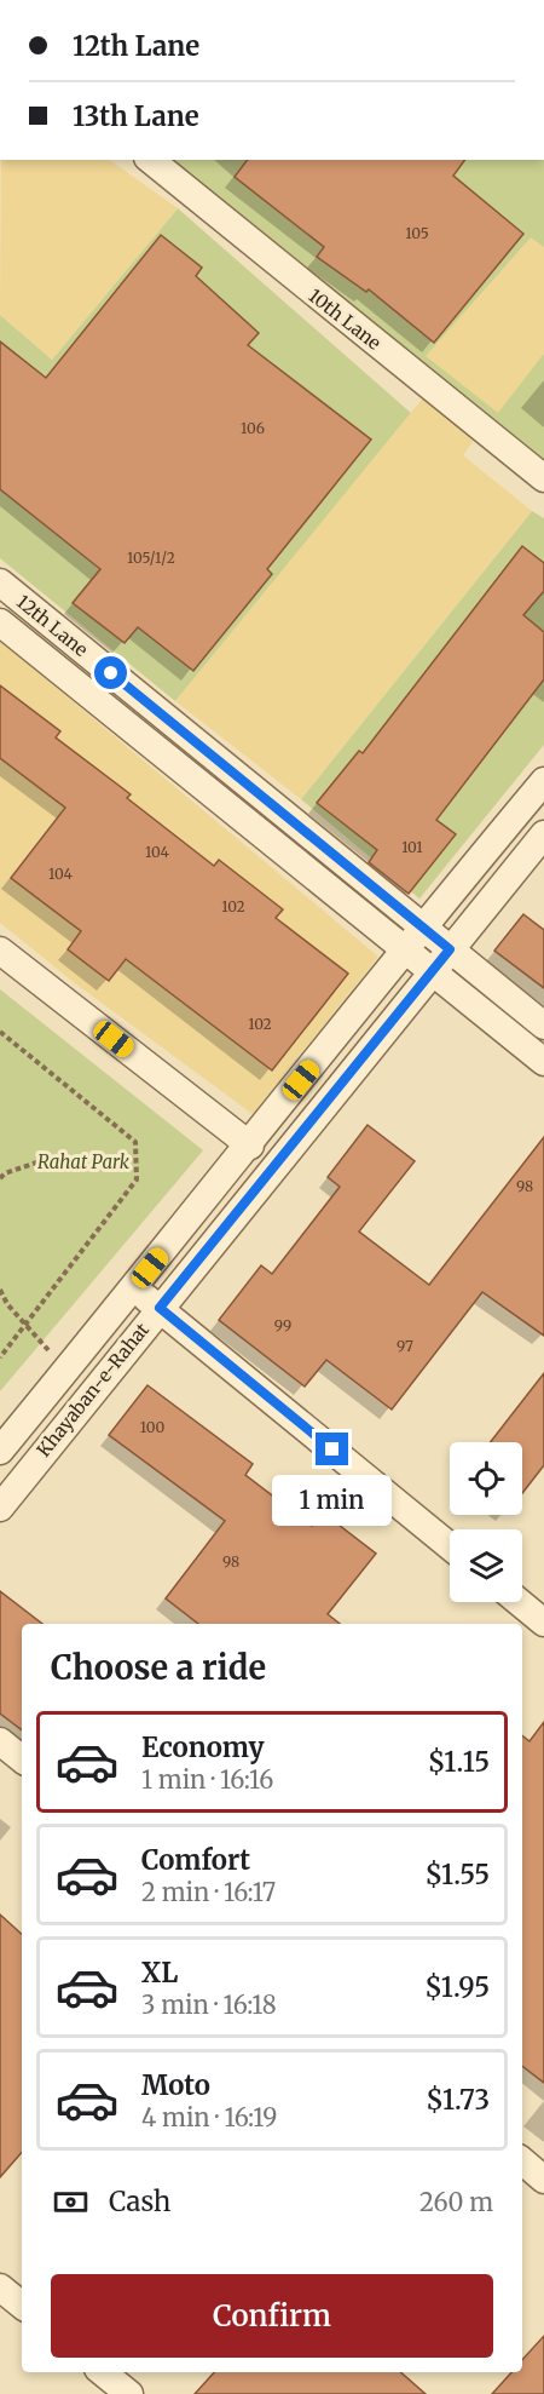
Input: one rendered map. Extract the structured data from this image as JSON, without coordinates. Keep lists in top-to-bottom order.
{
  "streets": {
    "street": ["10th Lane", "12th Lane", "Khayaban-e-Rahat"]
  },
  "crossings": [
    ["12th Lane", "Khayaban-e-Rahat"]
  ],
  "parks": ["Rahat Park"],
  "house_numbers": [
    "105",
    "106",
    "105/1/2",
    "101",
    "104",
    "104",
    "102",
    "102",
    "98",
    "99",
    "97",
    "100",
    "98"
  ],
  "page": {
    "banner": ["12th Lane", "13th Lane"],
    "bubble": "1 min",
    "heading": "Choose a ride",
    "list": [
      {
        "name": "Economy",
        "note": "1 min · 16:16",
        "value": "$1.15"
      },
      {
        "name": "Comfort",
        "note": "2 min · 16:17",
        "value": "$1.55"
      },
      {
        "name": "XL",
        "note": "3 min · 16:18",
        "value": "$1.95"
      },
      {
        "name": "Moto",
        "note": "4 min · 16:19",
        "value": "$1.73"
      }
    ],
    "pay": ["Cash", "260 m"],
    "buttons": "Confirm"
  }
}
